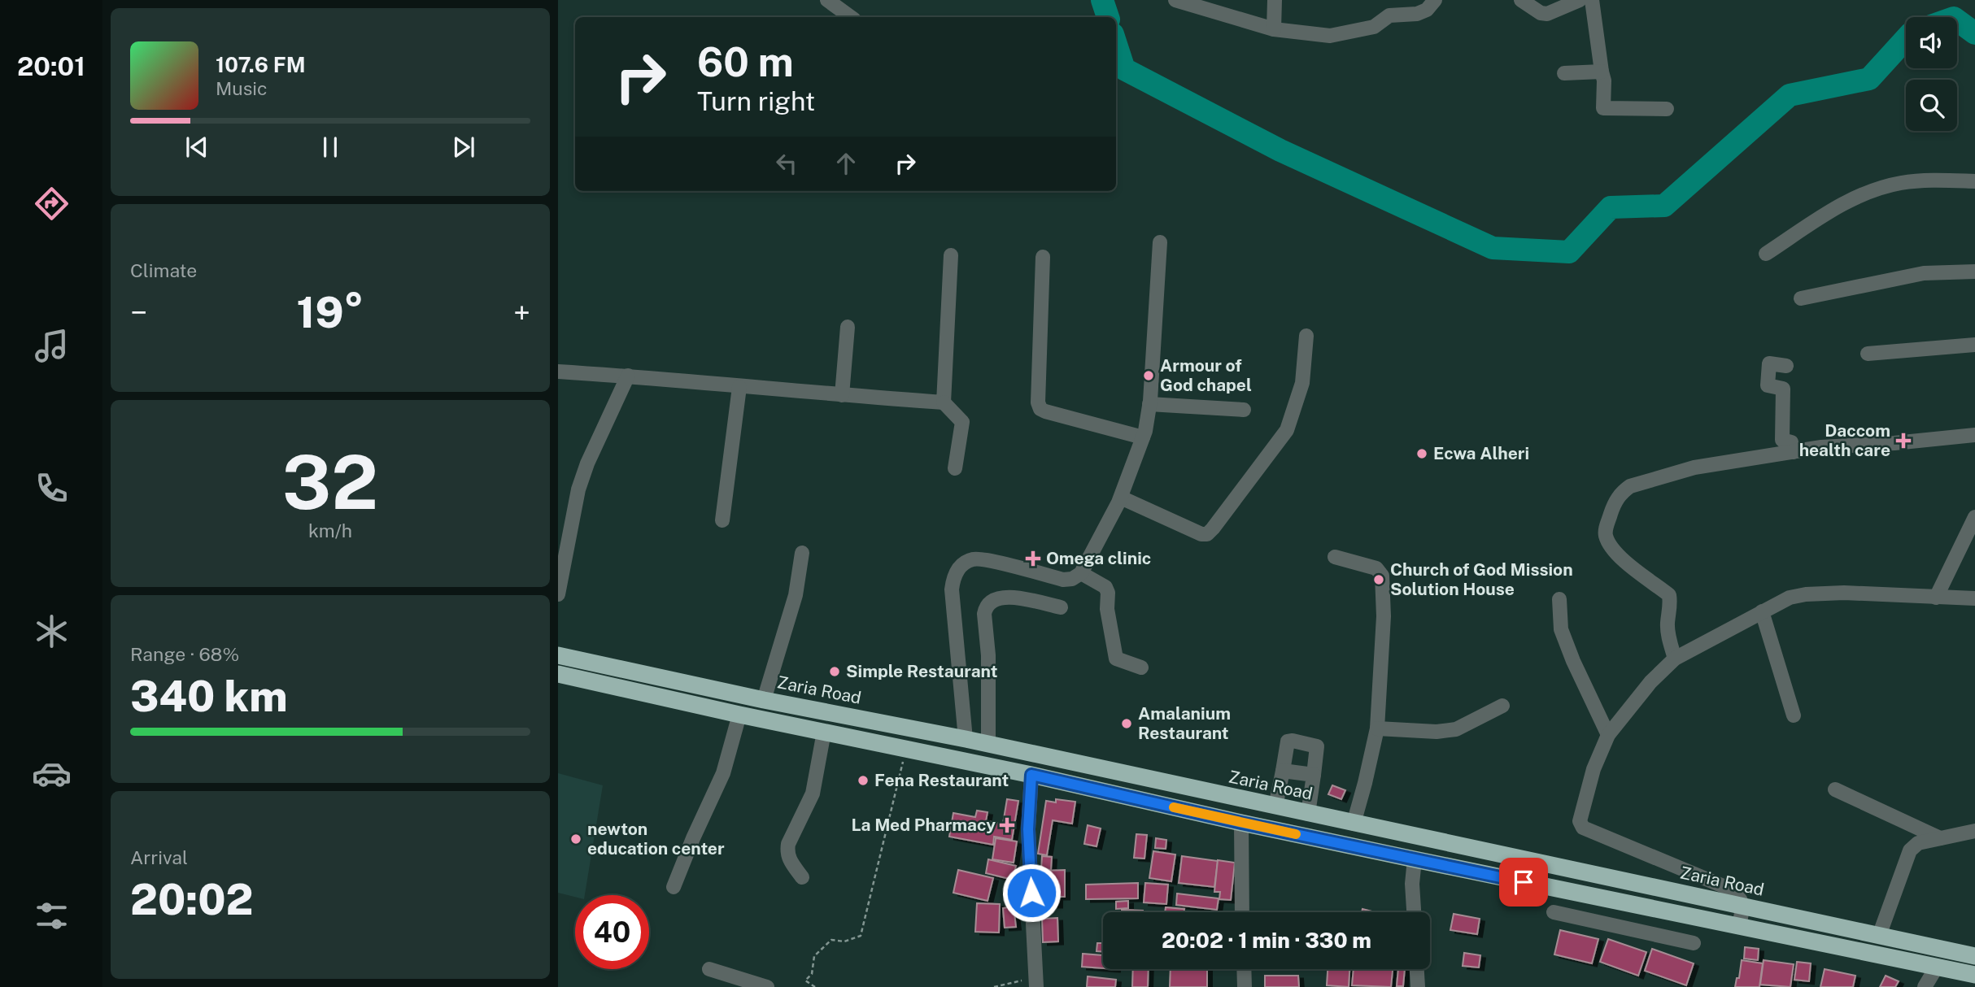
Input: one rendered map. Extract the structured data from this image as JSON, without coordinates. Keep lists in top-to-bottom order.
{
  "streets": {
    "highway": ["Zaria Road"]
  },
  "places": {
    "other": [
      "Armour of God chapel",
      "Ecwa Alheri",
      "Church of God Mission Solution House",
      "Simple Restaurant",
      "Amalanium Restaurant",
      "Fena Restaurant",
      "newton education center"
    ],
    "health": ["Daccom health care", "Omega clinic", "La Med Pharmacy"]
  },
  "page": {
    "tabs": "20:01",
    "turn": ["60 m", "Turn right"],
    "song": ["107.6 FM", "Music"],
    "tile": [
      "Climate",
      ["32", "km/h"],
      ["Range · 68%", "340 km"],
      ["Arrival", "20:02"]
    ],
    "heat": ["−", "19°", "+"],
    "limit": "40",
    "trip": "20:02 · 1 min · 330 m"
  }
}
